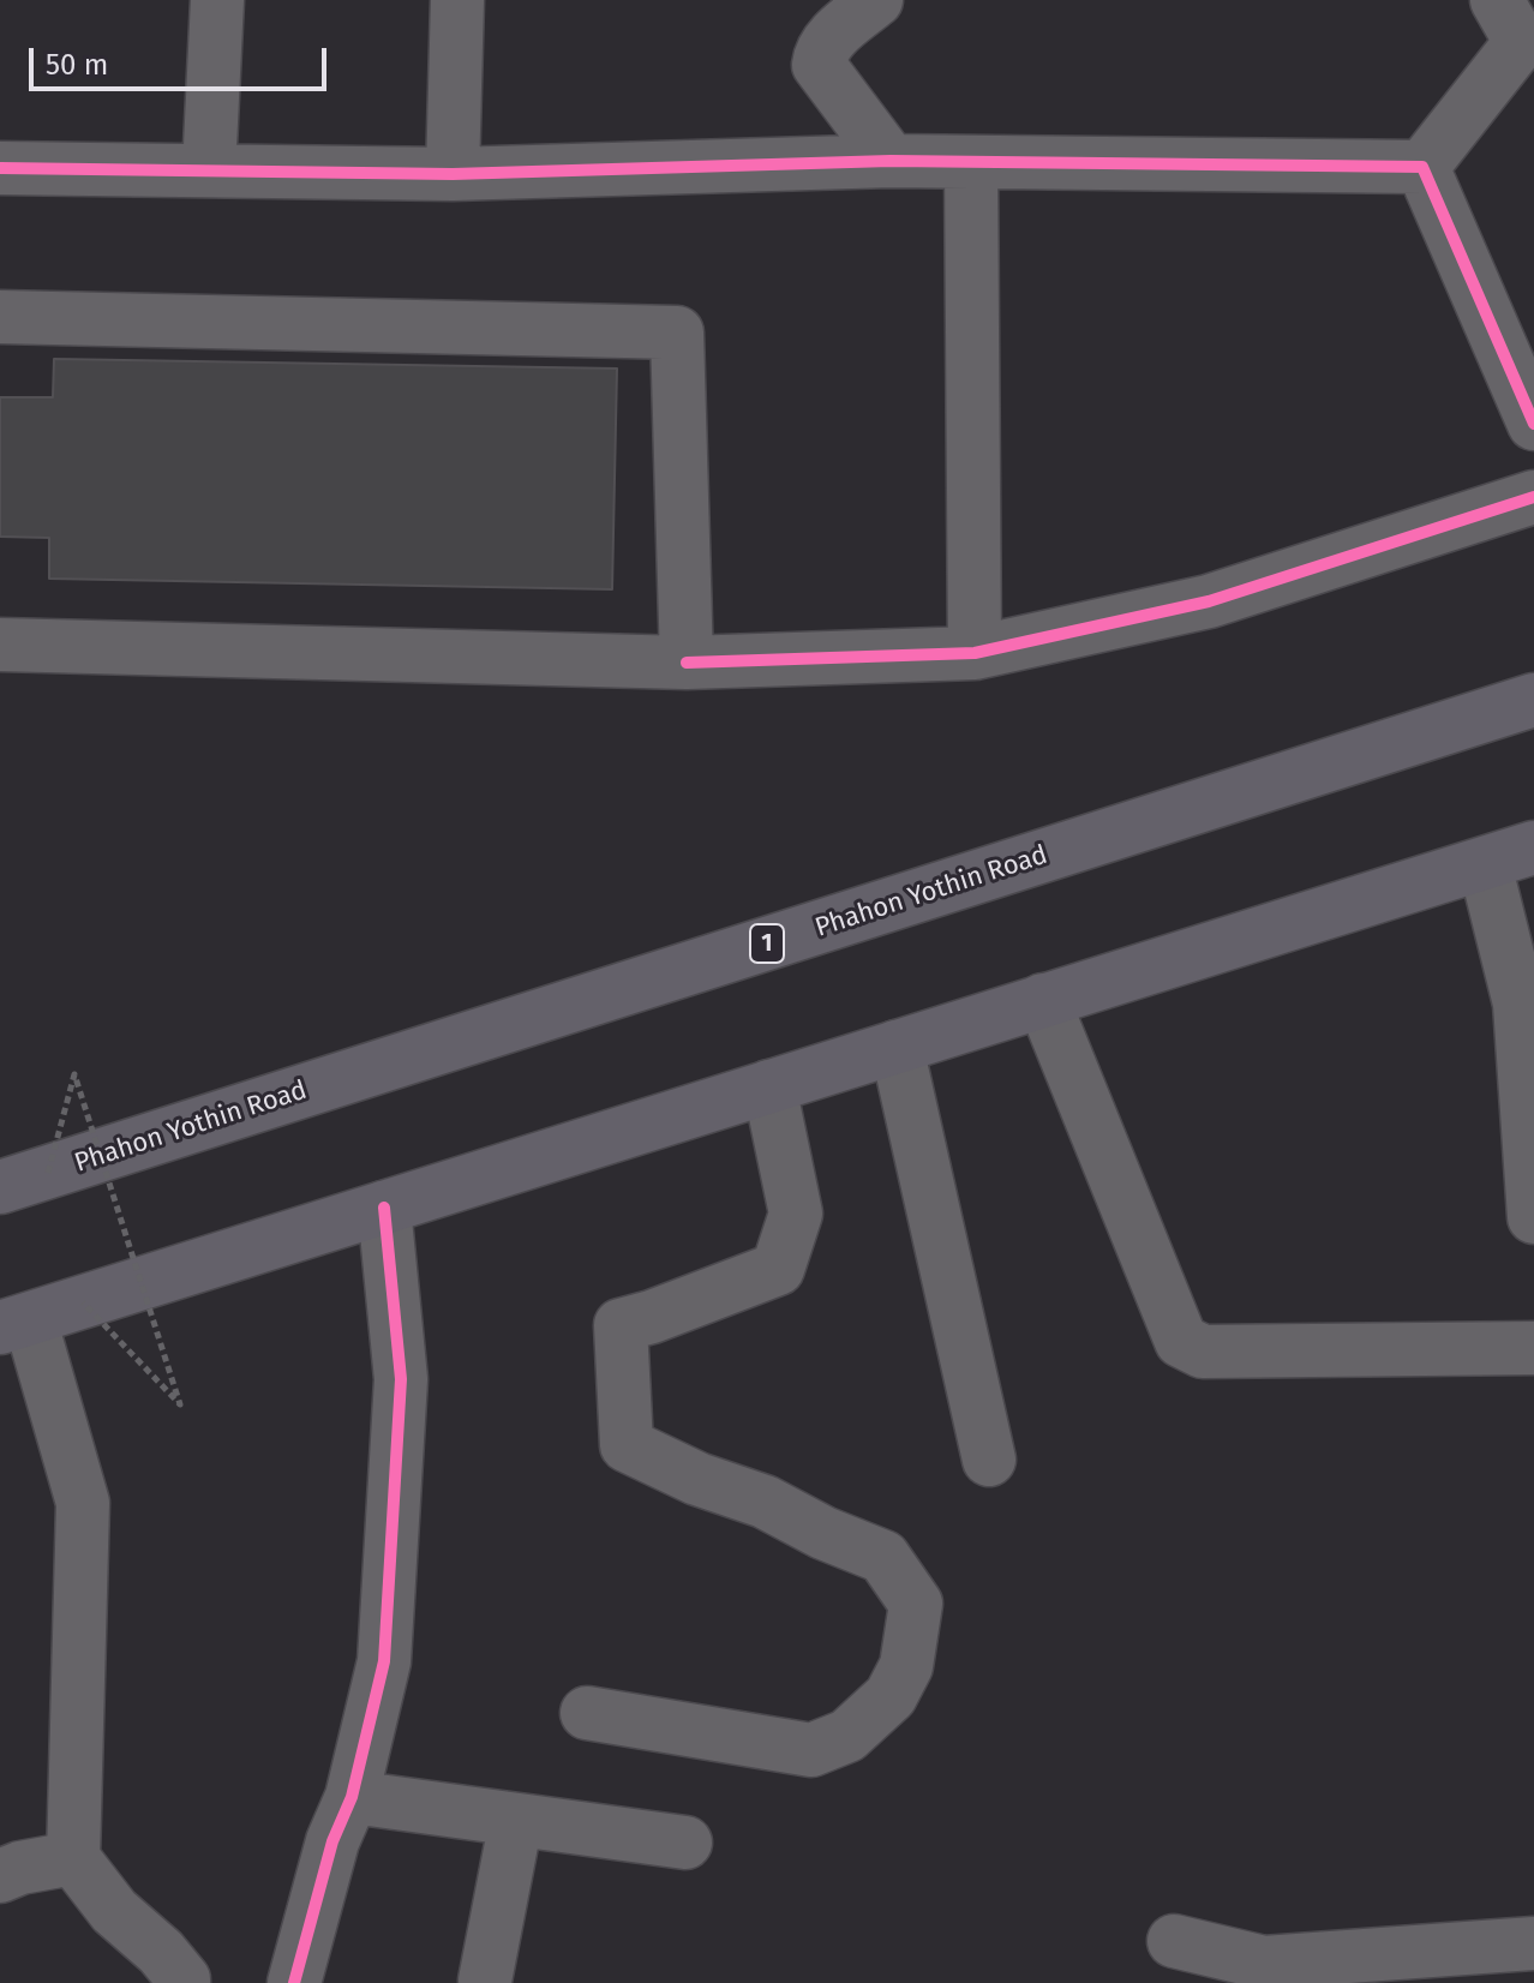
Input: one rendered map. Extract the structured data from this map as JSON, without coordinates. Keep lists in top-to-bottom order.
{
  "streets": {
    "main road": ["Phahon Yothin Road", "1"]
  },
  "scale_bar": "50 m"
}
